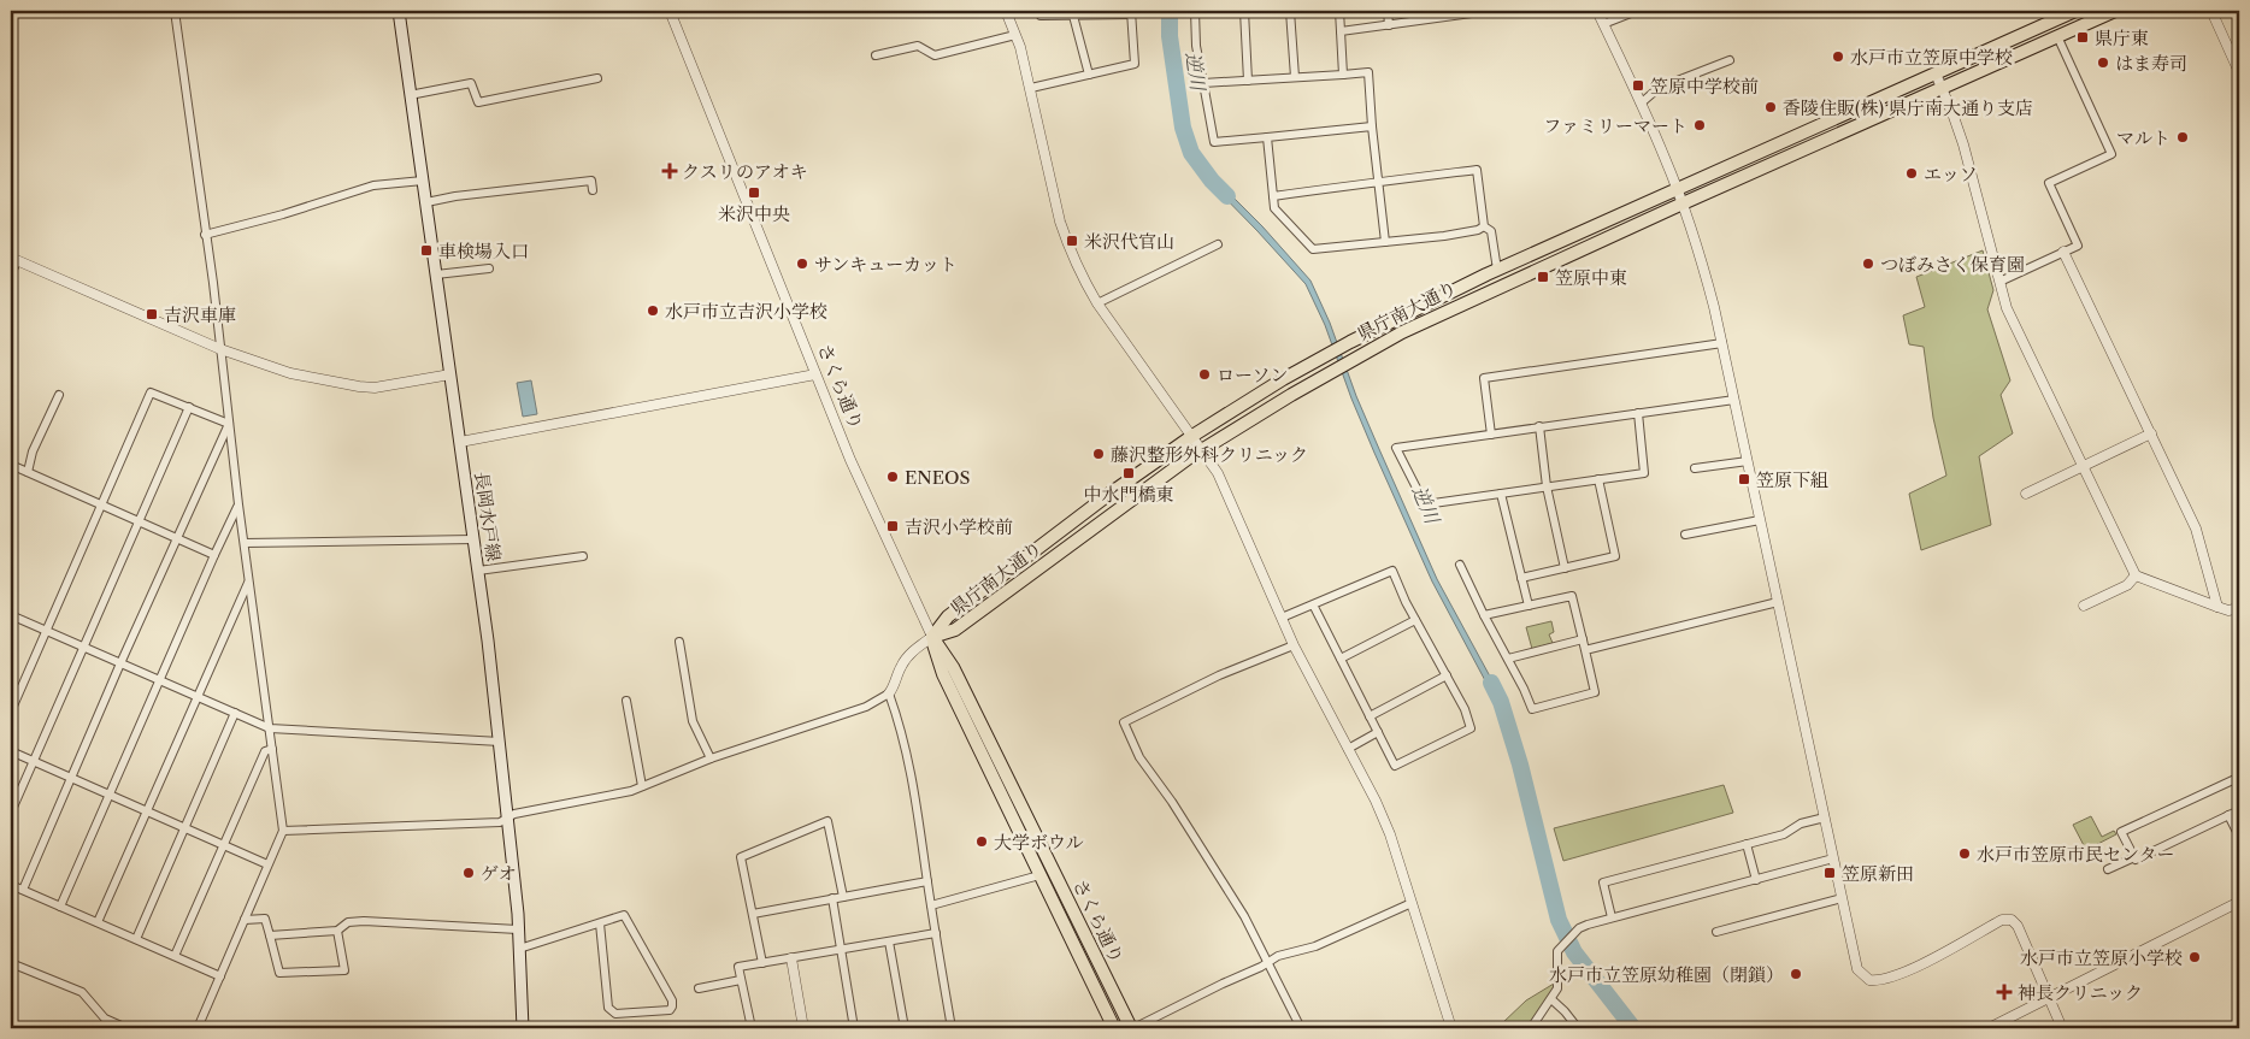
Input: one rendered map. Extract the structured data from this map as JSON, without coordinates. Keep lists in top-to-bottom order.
{
  "streets": {
    "main road": ["県庁南大通り", "さくら通り", "長岡水戸線"]
  },
  "crossings": [
    ["県庁南大通り", "さくら通り"]
  ],
  "water": ["逆川"],
  "places": {
    "transit": [
      "県庁東",
      "笠原中学校前",
      "米沢中央",
      "米沢代官山",
      "車検場入口",
      "笠原中東",
      "吉沢車庫",
      "中水門橋東",
      "笠原下組",
      "吉沢小学校前",
      "笠原新田"
    ],
    "other": [
      "水戸市立笠原中学校",
      "はま寿司",
      "香陵住販(株) 県庁南大通り支店",
      "ファミリーマート",
      "マルト",
      "エッソ",
      "サンキューカット",
      "つぼみさく保育園",
      "水戸市立吉沢小学校",
      "ローソン",
      "藤沢整形外科クリニック",
      "ENEOS",
      "大学ボウル",
      "水戸市笠原市民センター",
      "ゲオ",
      "水戸市立笠原小学校",
      "水戸市立笠原幼稚園（閉鎖）"
    ],
    "health": ["クスリのアオキ", "神長クリニック"]
  }
}
